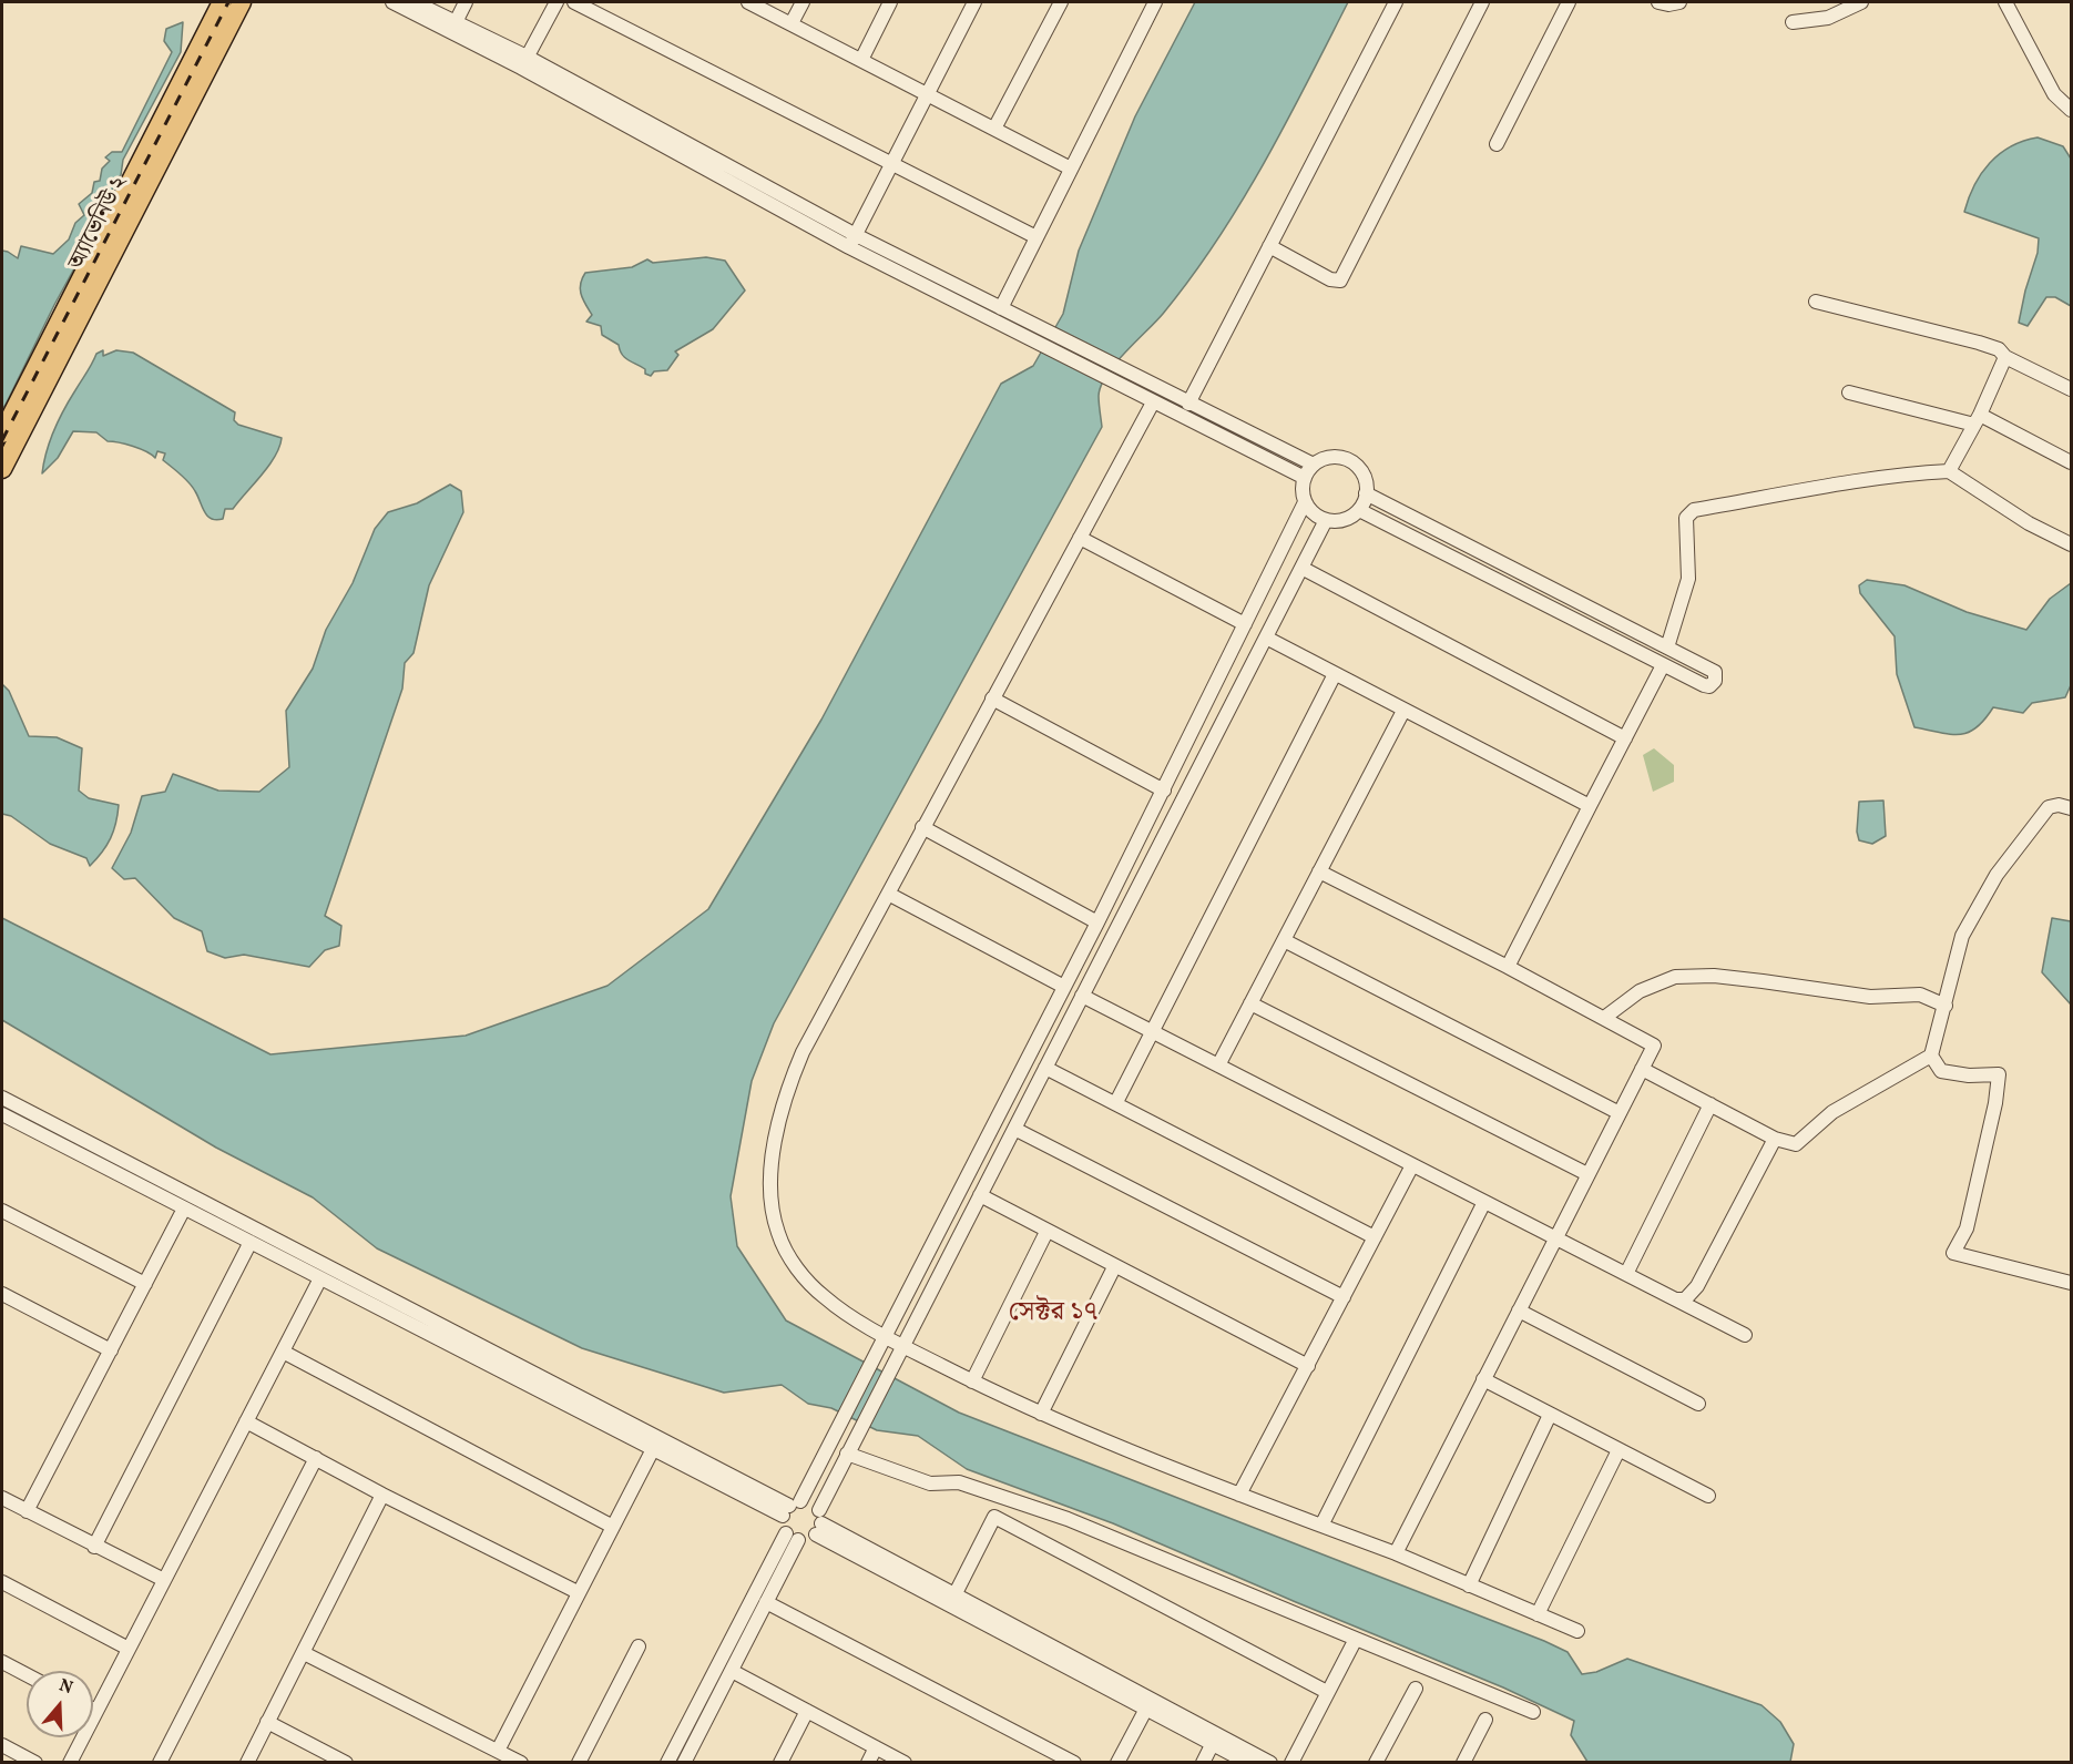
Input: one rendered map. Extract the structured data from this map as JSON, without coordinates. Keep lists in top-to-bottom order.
{
  "streets": {
    "main road": ["অ্যাভেনিউ ২"]
  },
  "districts": ["সেক্টর ১৭"],
  "north": "top"
}
